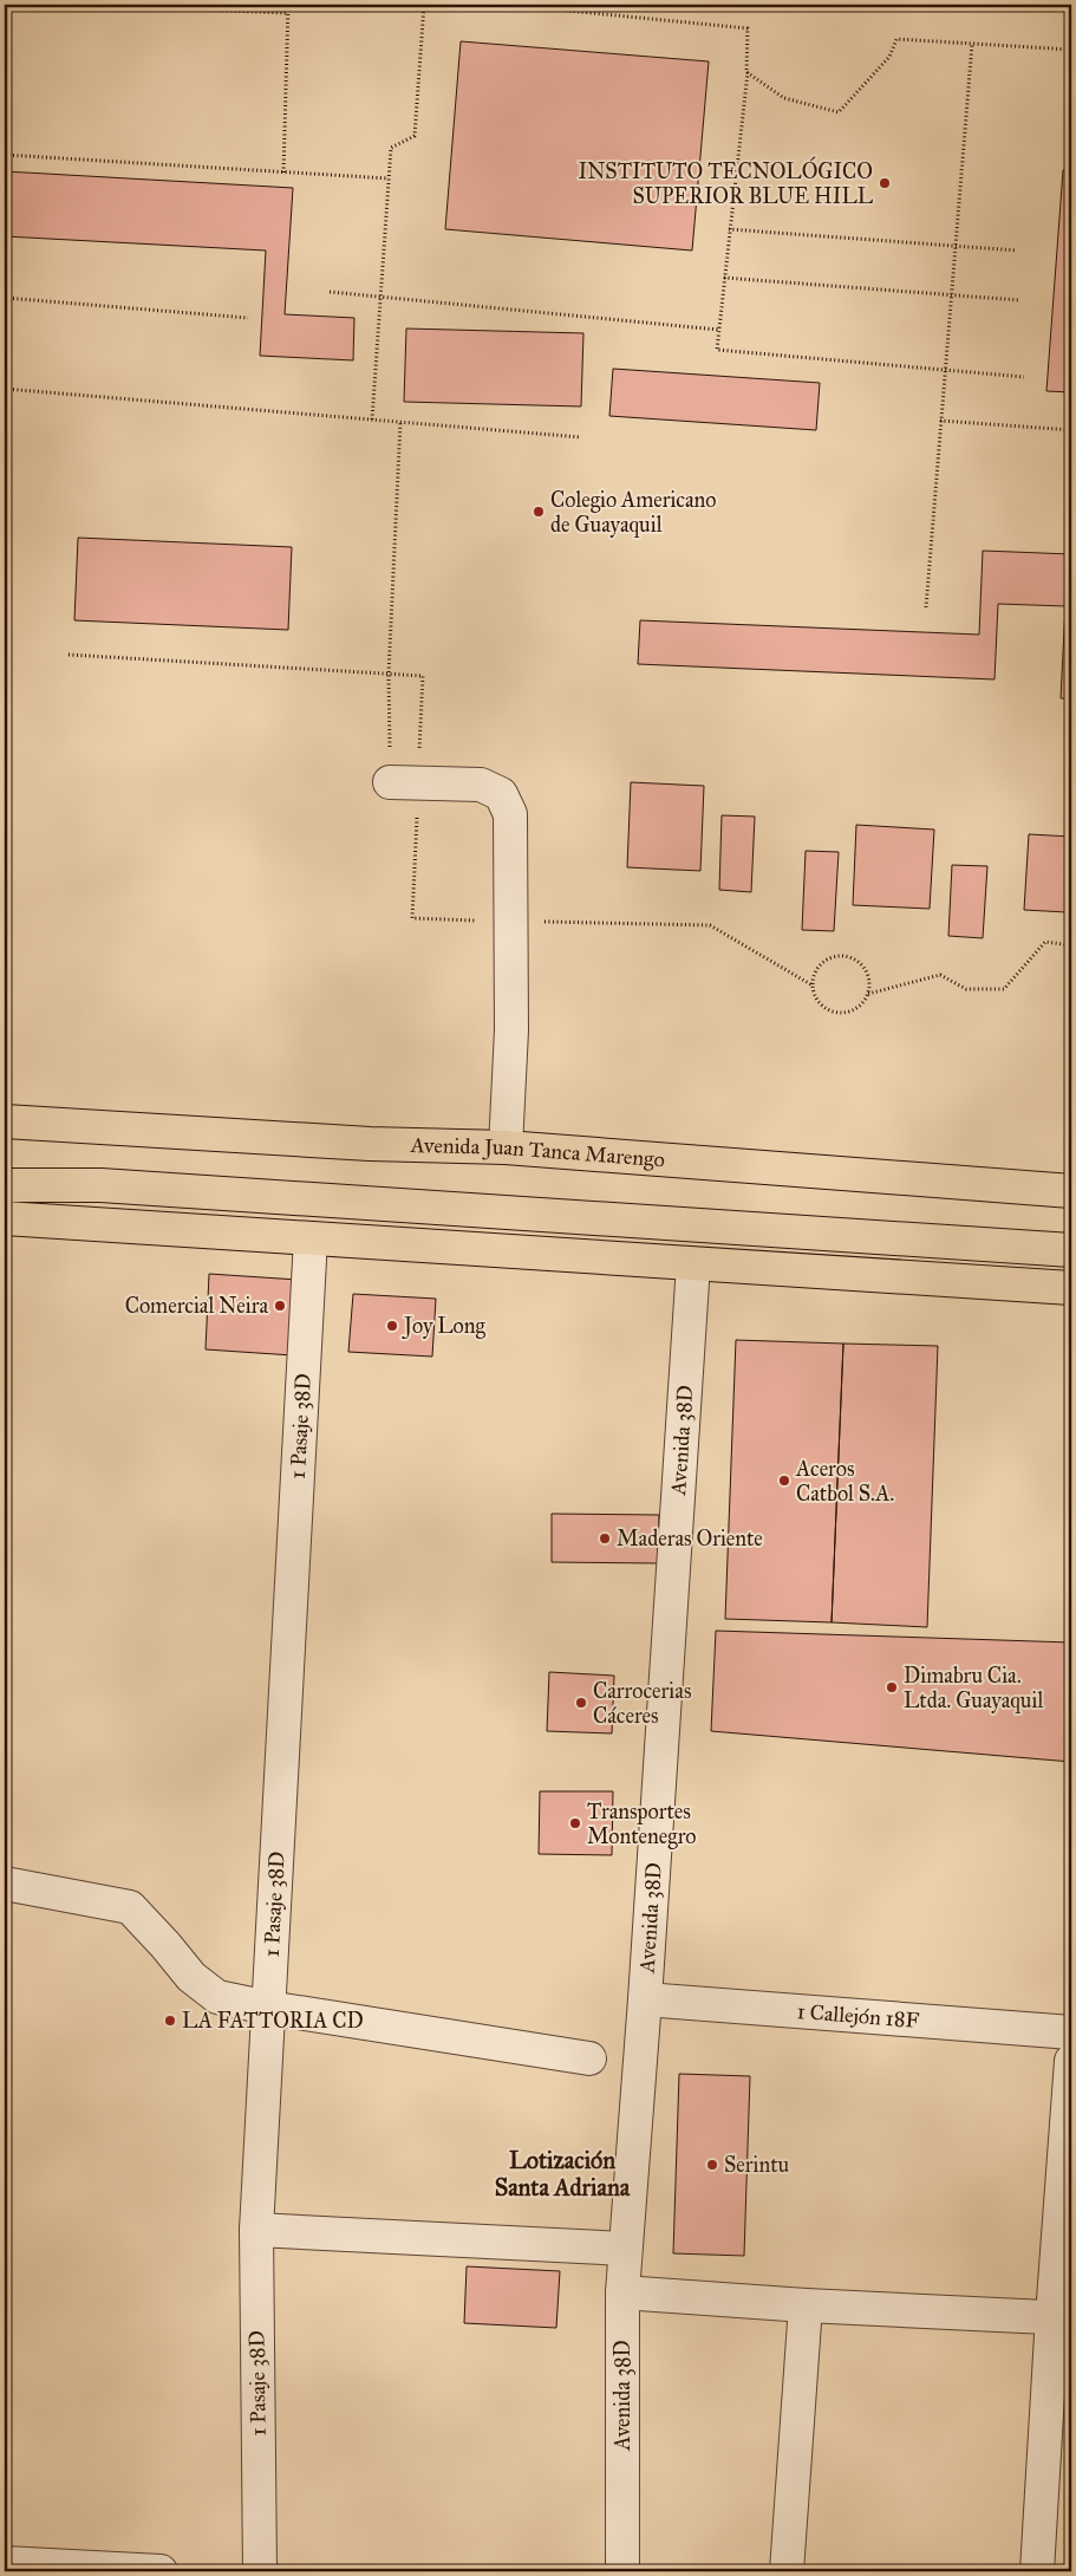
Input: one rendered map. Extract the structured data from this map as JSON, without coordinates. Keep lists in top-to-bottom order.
{
  "streets": {
    "main road": ["Avenida Juan Tanca Marengo"],
    "street": ["1 Pasaje 38D", "Avenida 38D", "1 Callejón 18F"]
  },
  "crossings": [
    ["Avenida 38D", "1 Callejón 18F"]
  ],
  "districts": ["Lotización Santa Adriana"],
  "places": [
    "INSTITUTO TECNOLÓGICO SUPERIOR BLUE HILL",
    "Colegio Americano de Guayaquil",
    "Comercial Neira",
    "Joy Long",
    "Aceros Catbol S.A.",
    "Maderas Oriente",
    "Dimabru Cia. Ltda. Guayaquil",
    "Carrocerias Cáceres",
    "Transportes Montenegro",
    "LA FATTORIA CD",
    "Serintu"
  ]
}
